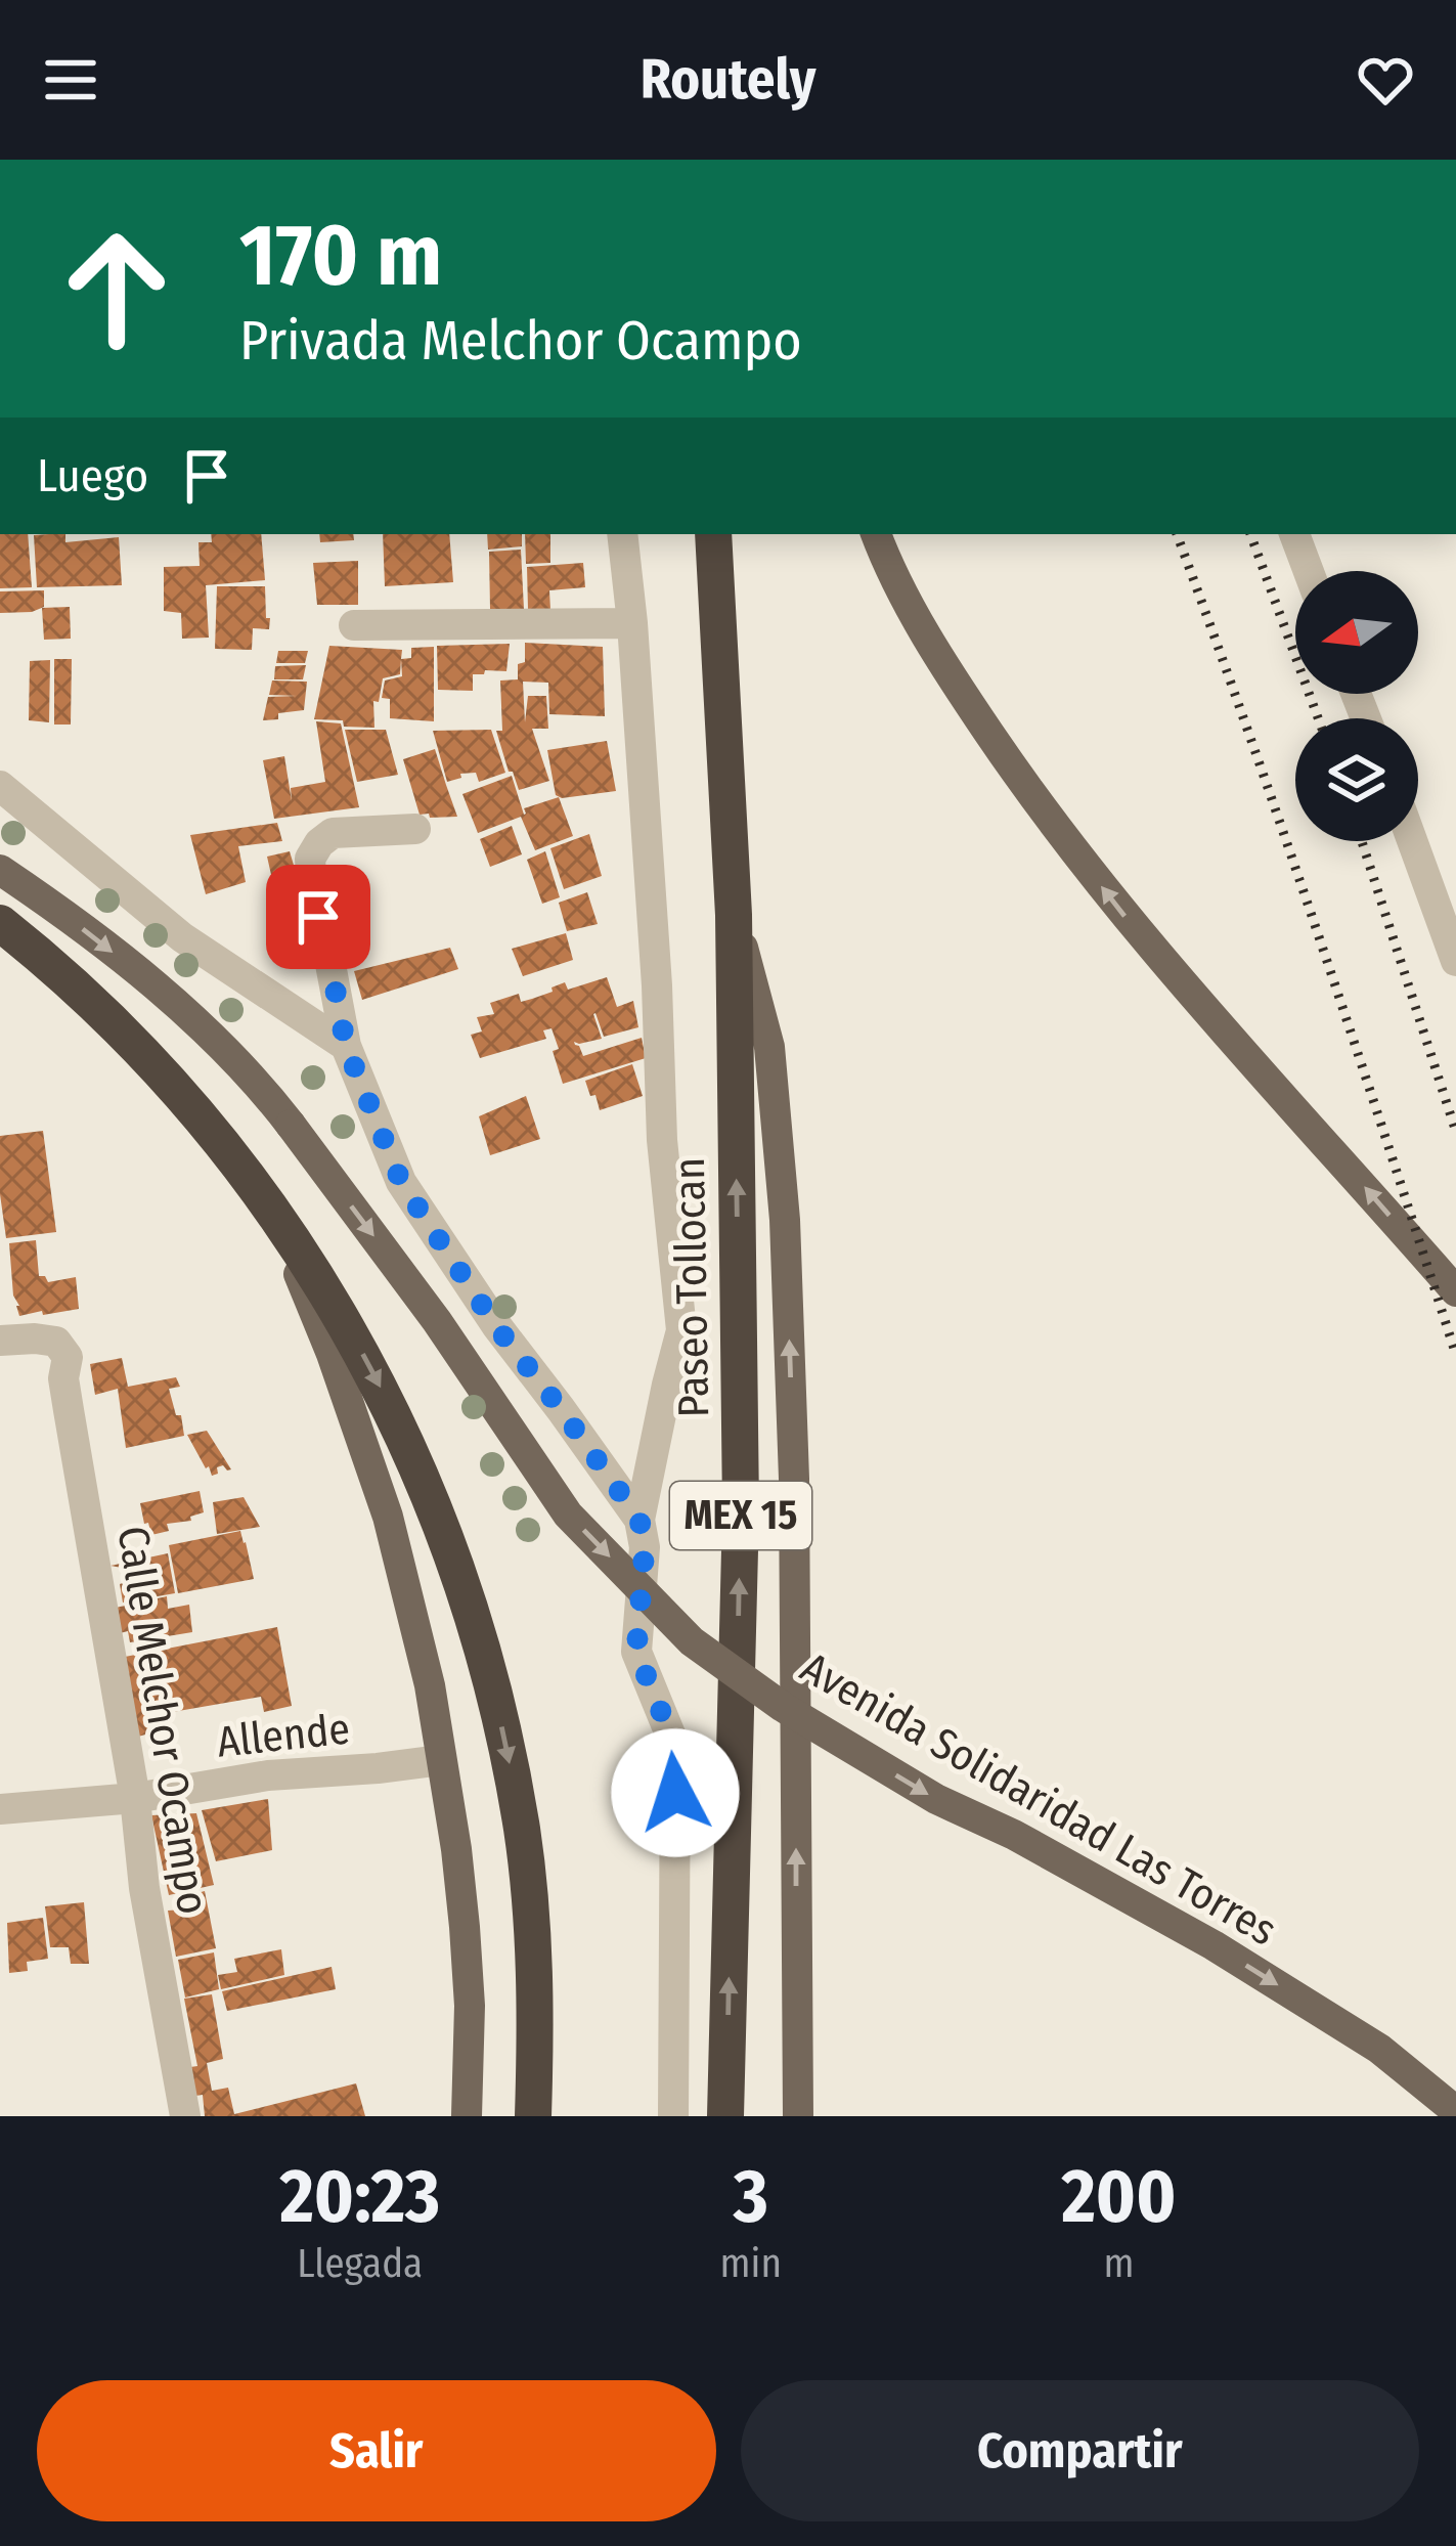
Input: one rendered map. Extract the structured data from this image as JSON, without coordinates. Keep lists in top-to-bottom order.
{
  "streets": {
    "highway": ["Paseo Tollocan", "MEX 15"],
    "main road": ["Avenida Solidaridad Las Torres"],
    "street": ["Calle Melchor Ocampo", "Allende"]
  },
  "crossings": [
    ["Calle Melchor Ocampo", "Allende"]
  ],
  "one_way": ["Avenida Solidaridad Las Torres"],
  "north": "left",
  "page": {
    "header": "Routely",
    "turn": ["170 m", "Privada Melchor Ocampo"],
    "then": "Luego",
    "eta": [
      "20:23",
      "Llegada",
      "3",
      "min",
      "200",
      "m"
    ],
    "buttons": ["Salir", "Compartir"]
  }
}
